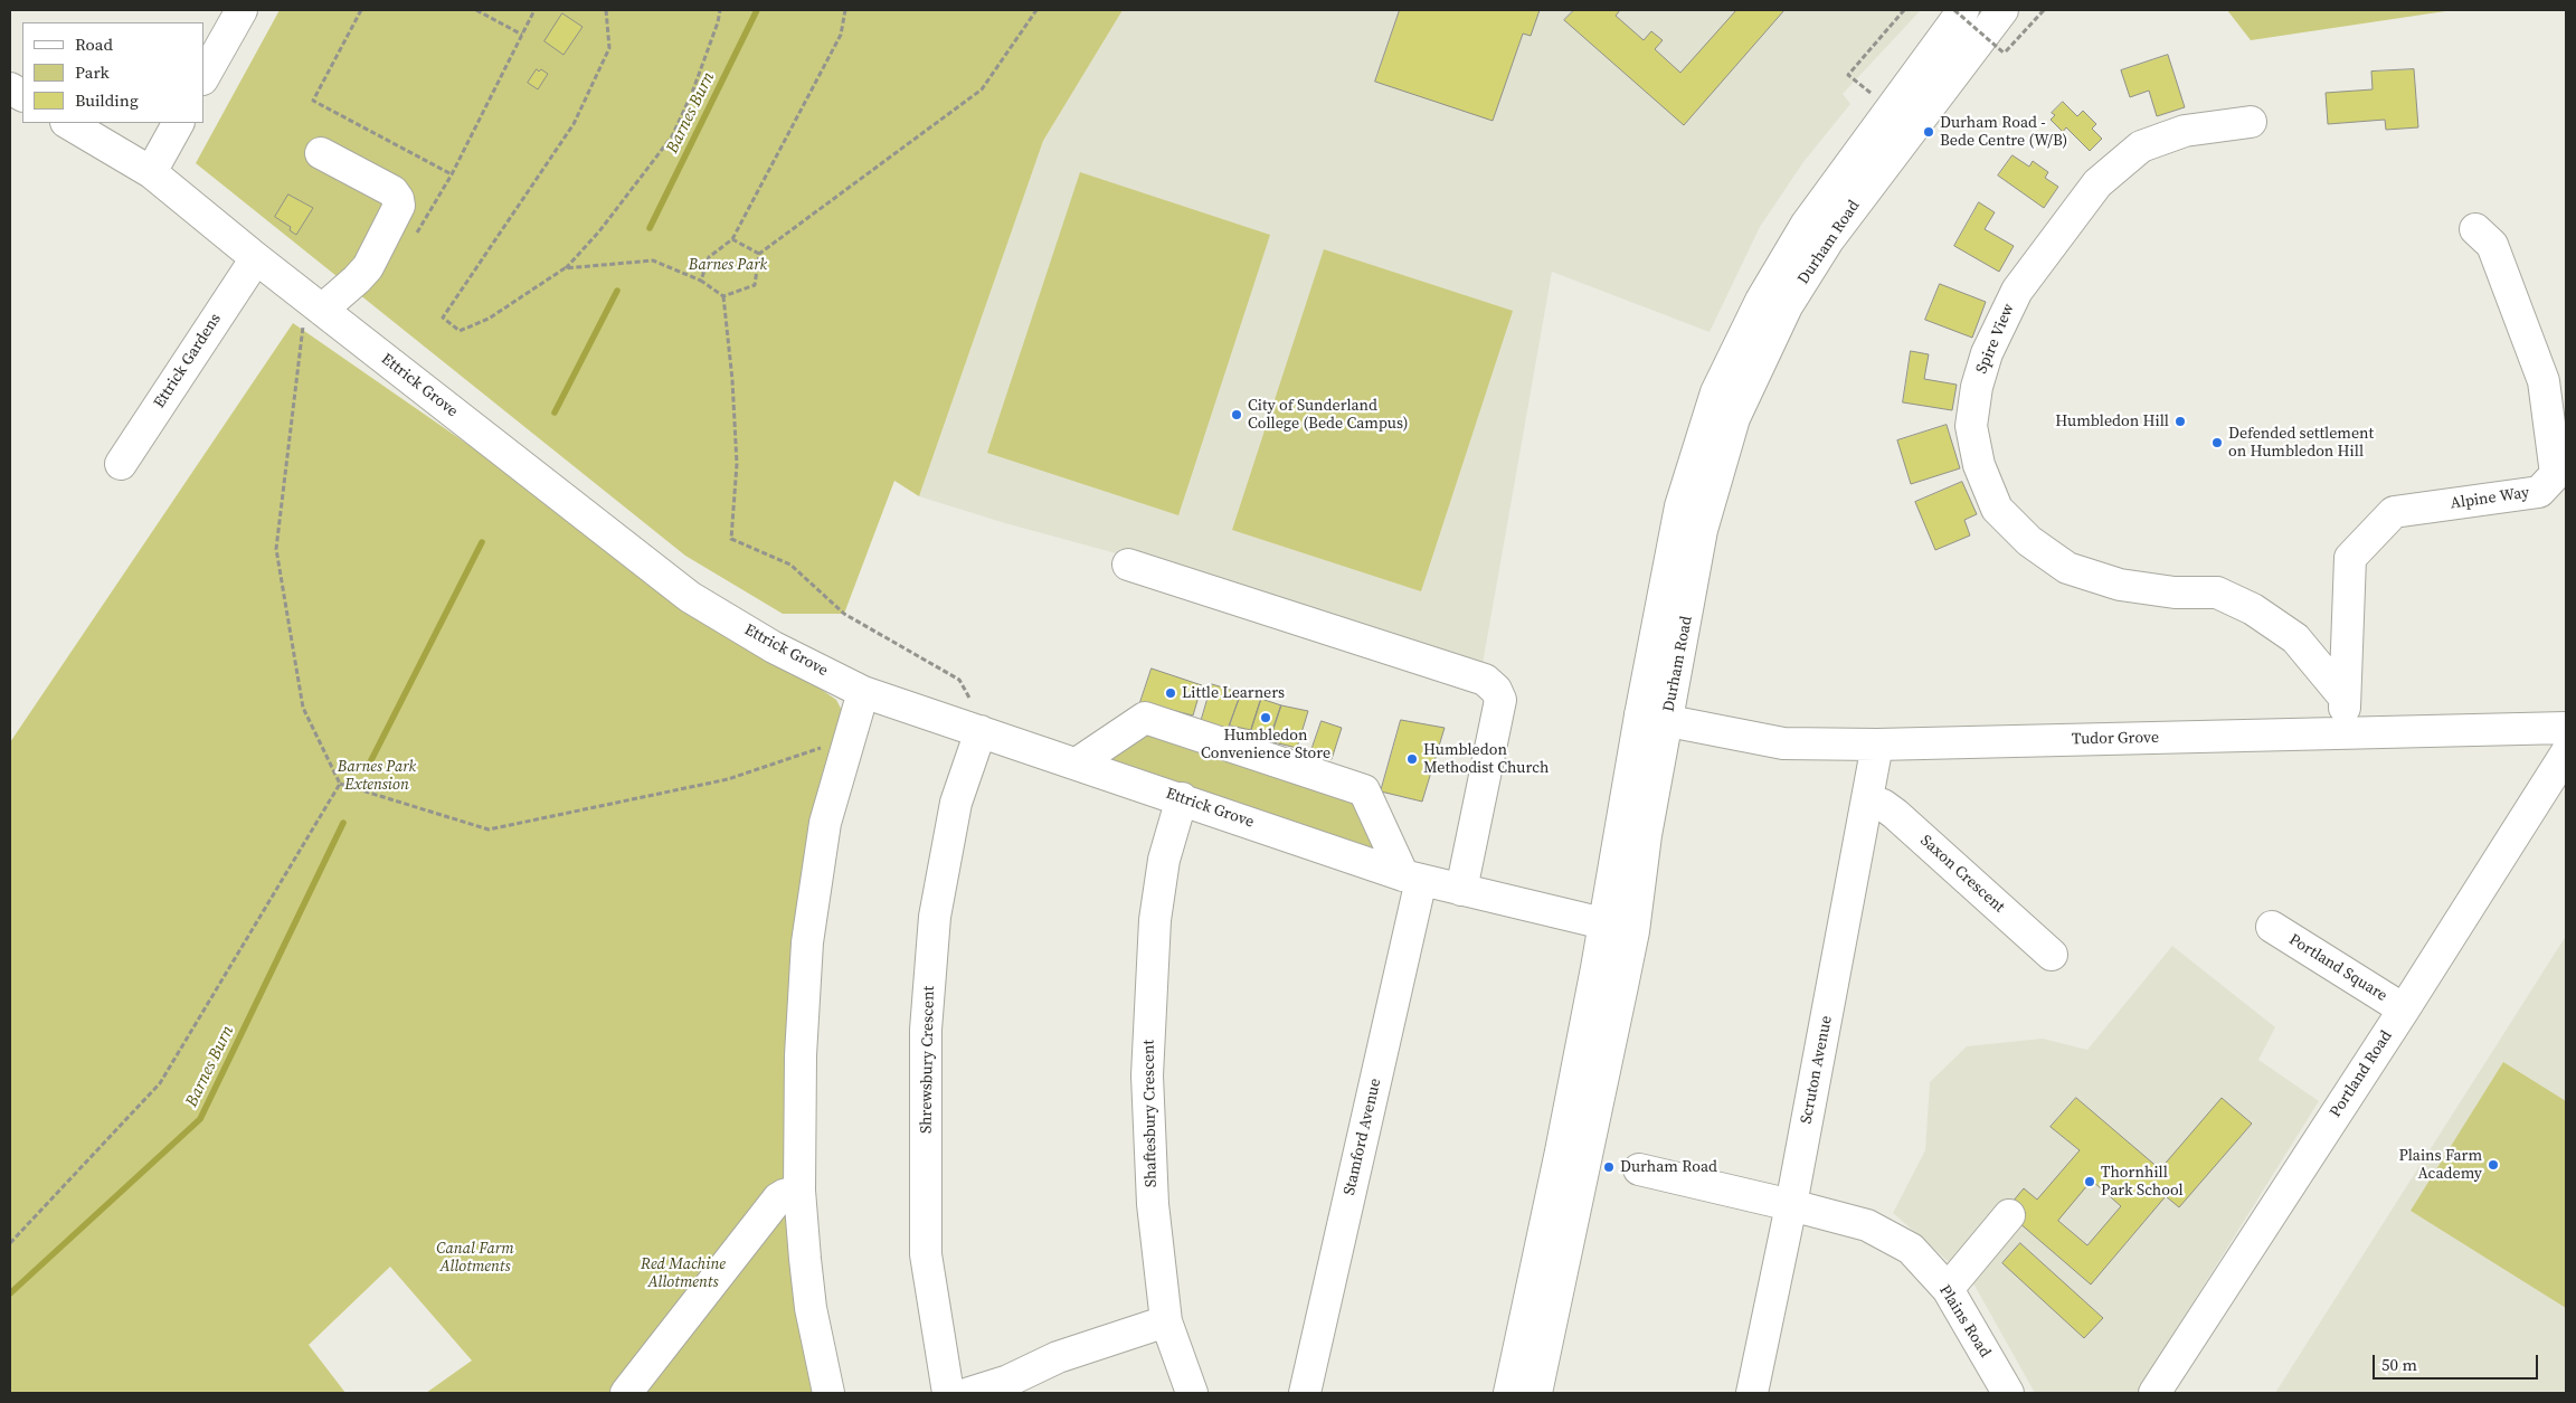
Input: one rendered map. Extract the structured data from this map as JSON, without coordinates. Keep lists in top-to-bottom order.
{
  "streets": {
    "main road": [
      "Durham Road",
      "Spire View",
      "Ettrick Gardens",
      "Ettrick Grove",
      "Alpine Way",
      "Tudor Grove",
      "Saxon Crescent",
      "Portland Square",
      "Shrewsbury Crescent",
      "Scruton Avenue",
      "Portland Road",
      "Shaftesbury Crescent",
      "Stamford Avenue",
      "Plains Road"
    ]
  },
  "crossings": [
    ["Durham Road", "Ettrick Grove"],
    ["Durham Road", "Tudor Grove"],
    ["Spire View", "Alpine Way"],
    ["Ettrick Gardens", "Ettrick Grove"],
    ["Ettrick Grove", "Shrewsbury Crescent"],
    ["Ettrick Grove", "Shaftesbury Crescent"],
    ["Ettrick Grove", "Stamford Avenue"],
    ["Alpine Way", "Tudor Grove"],
    ["Tudor Grove", "Scruton Avenue"],
    ["Saxon Crescent", "Scruton Avenue"],
    ["Portland Square", "Portland Road"],
    ["Scruton Avenue", "Plains Road"]
  ],
  "water": ["Barnes Burn"],
  "parks": [
    "Barnes Park",
    "Barnes Park Extension",
    "Canal Farm Allotments",
    "Red Machine Allotments"
  ],
  "places": [
    "Durham Road - Bede Centre (W/B)",
    "City of Sunderland College (Bede Campus)",
    "Humbledon Hill",
    "Defended settlement on Humbledon Hill",
    "Little Learners",
    "Humbledon Convenience Store",
    "Humbledon Methodist Church",
    "Plains Farm Academy",
    "Durham Road",
    "Thornhill Park School"
  ],
  "legend": ["Road", "Park", "Building"],
  "scale_bar": "50 m"
}
